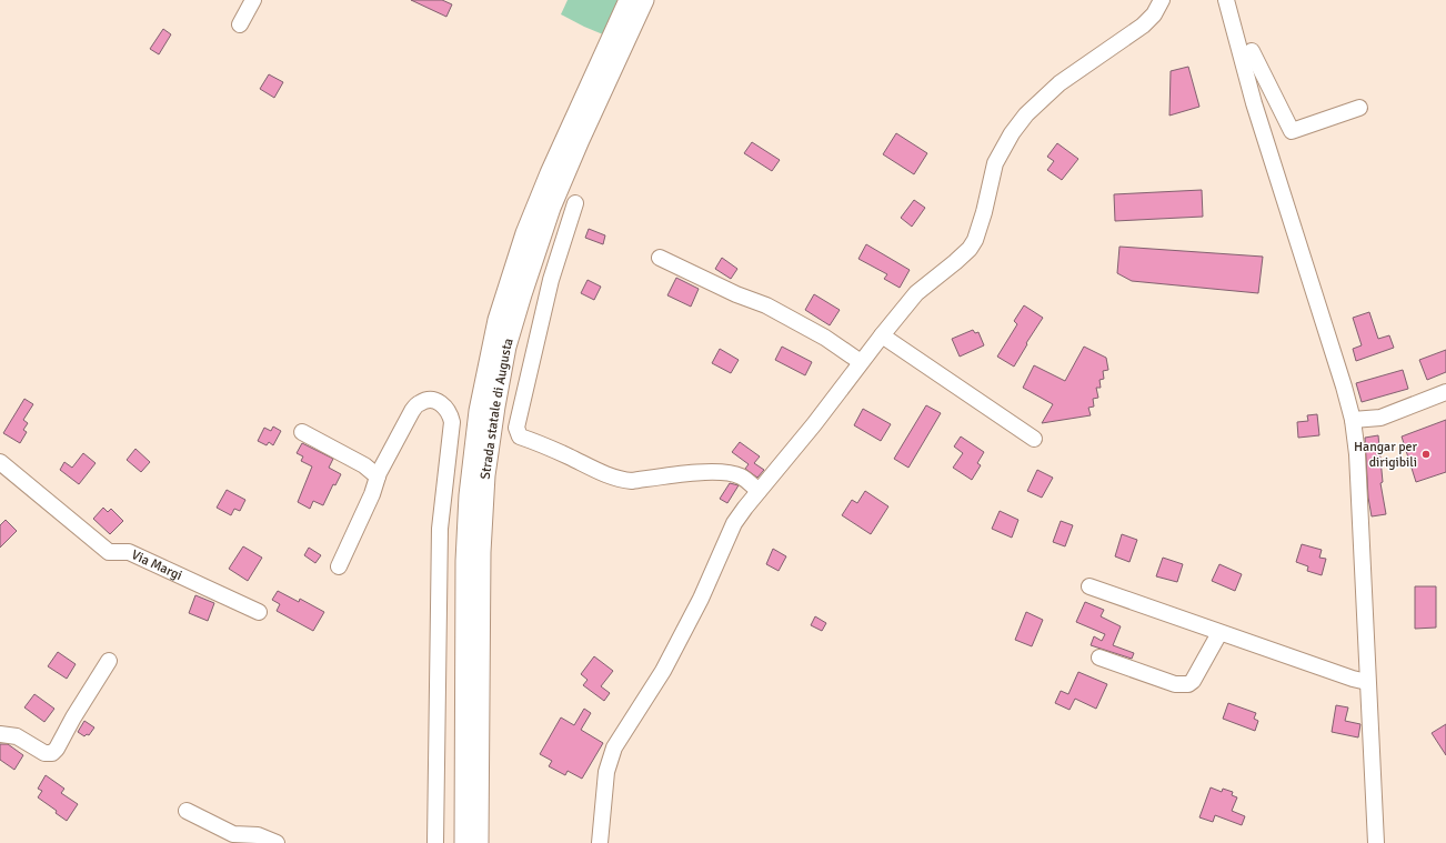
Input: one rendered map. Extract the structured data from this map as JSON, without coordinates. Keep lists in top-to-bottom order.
{
  "streets": {
    "main road": ["Strada statale di Augusta"],
    "street": ["Via Margi"]
  },
  "places": ["Hangar per dirigibili"]
}
